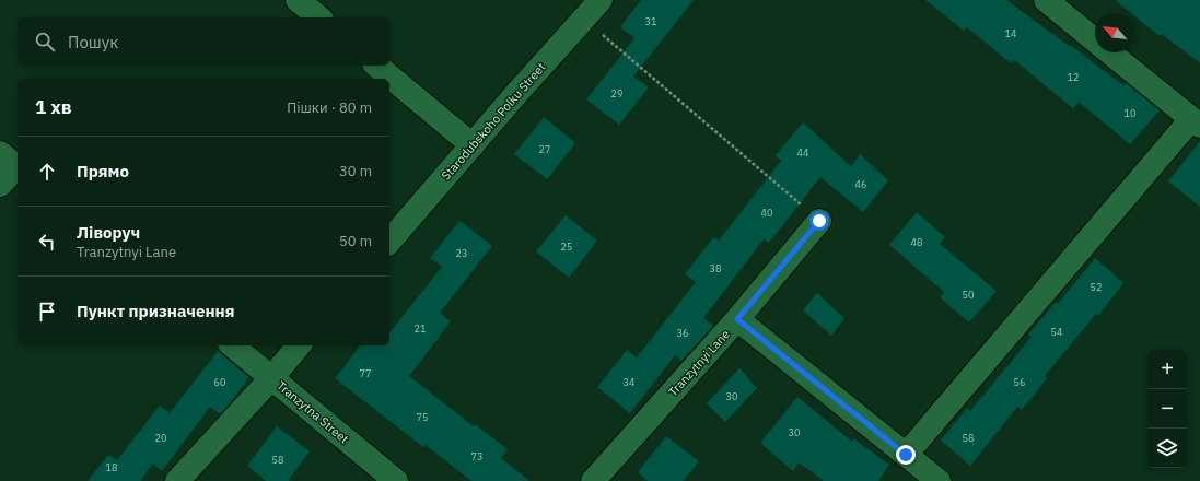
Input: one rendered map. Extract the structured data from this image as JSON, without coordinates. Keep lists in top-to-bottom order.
{
  "streets": {
    "street": ["Starodubskoho Polku Street", "Tranzytnyi Lane", "Tranzytna Street"]
  },
  "house_numbers": [
    "31",
    "14",
    "12",
    "29",
    "10",
    "27",
    "44",
    "46",
    "40",
    "48",
    "25",
    "23",
    "38",
    "52",
    "50",
    "21",
    "54",
    "36",
    "77",
    "60",
    "34",
    "56",
    "30",
    "75",
    "30",
    "20",
    "58",
    "73",
    "58",
    "18"
  ],
  "north": "top left",
  "page": {
    "search": "Пошук",
    "heading": ["1 хв", "Пішки · 80 m"],
    "list": [
      ["Прямо", "30 m"],
      ["Ліворуч", "Tranzytnyi Lane", "50 m"],
      "Пункт призначення"
    ],
    "map_buttons": ["+", "−"]
  }
}
